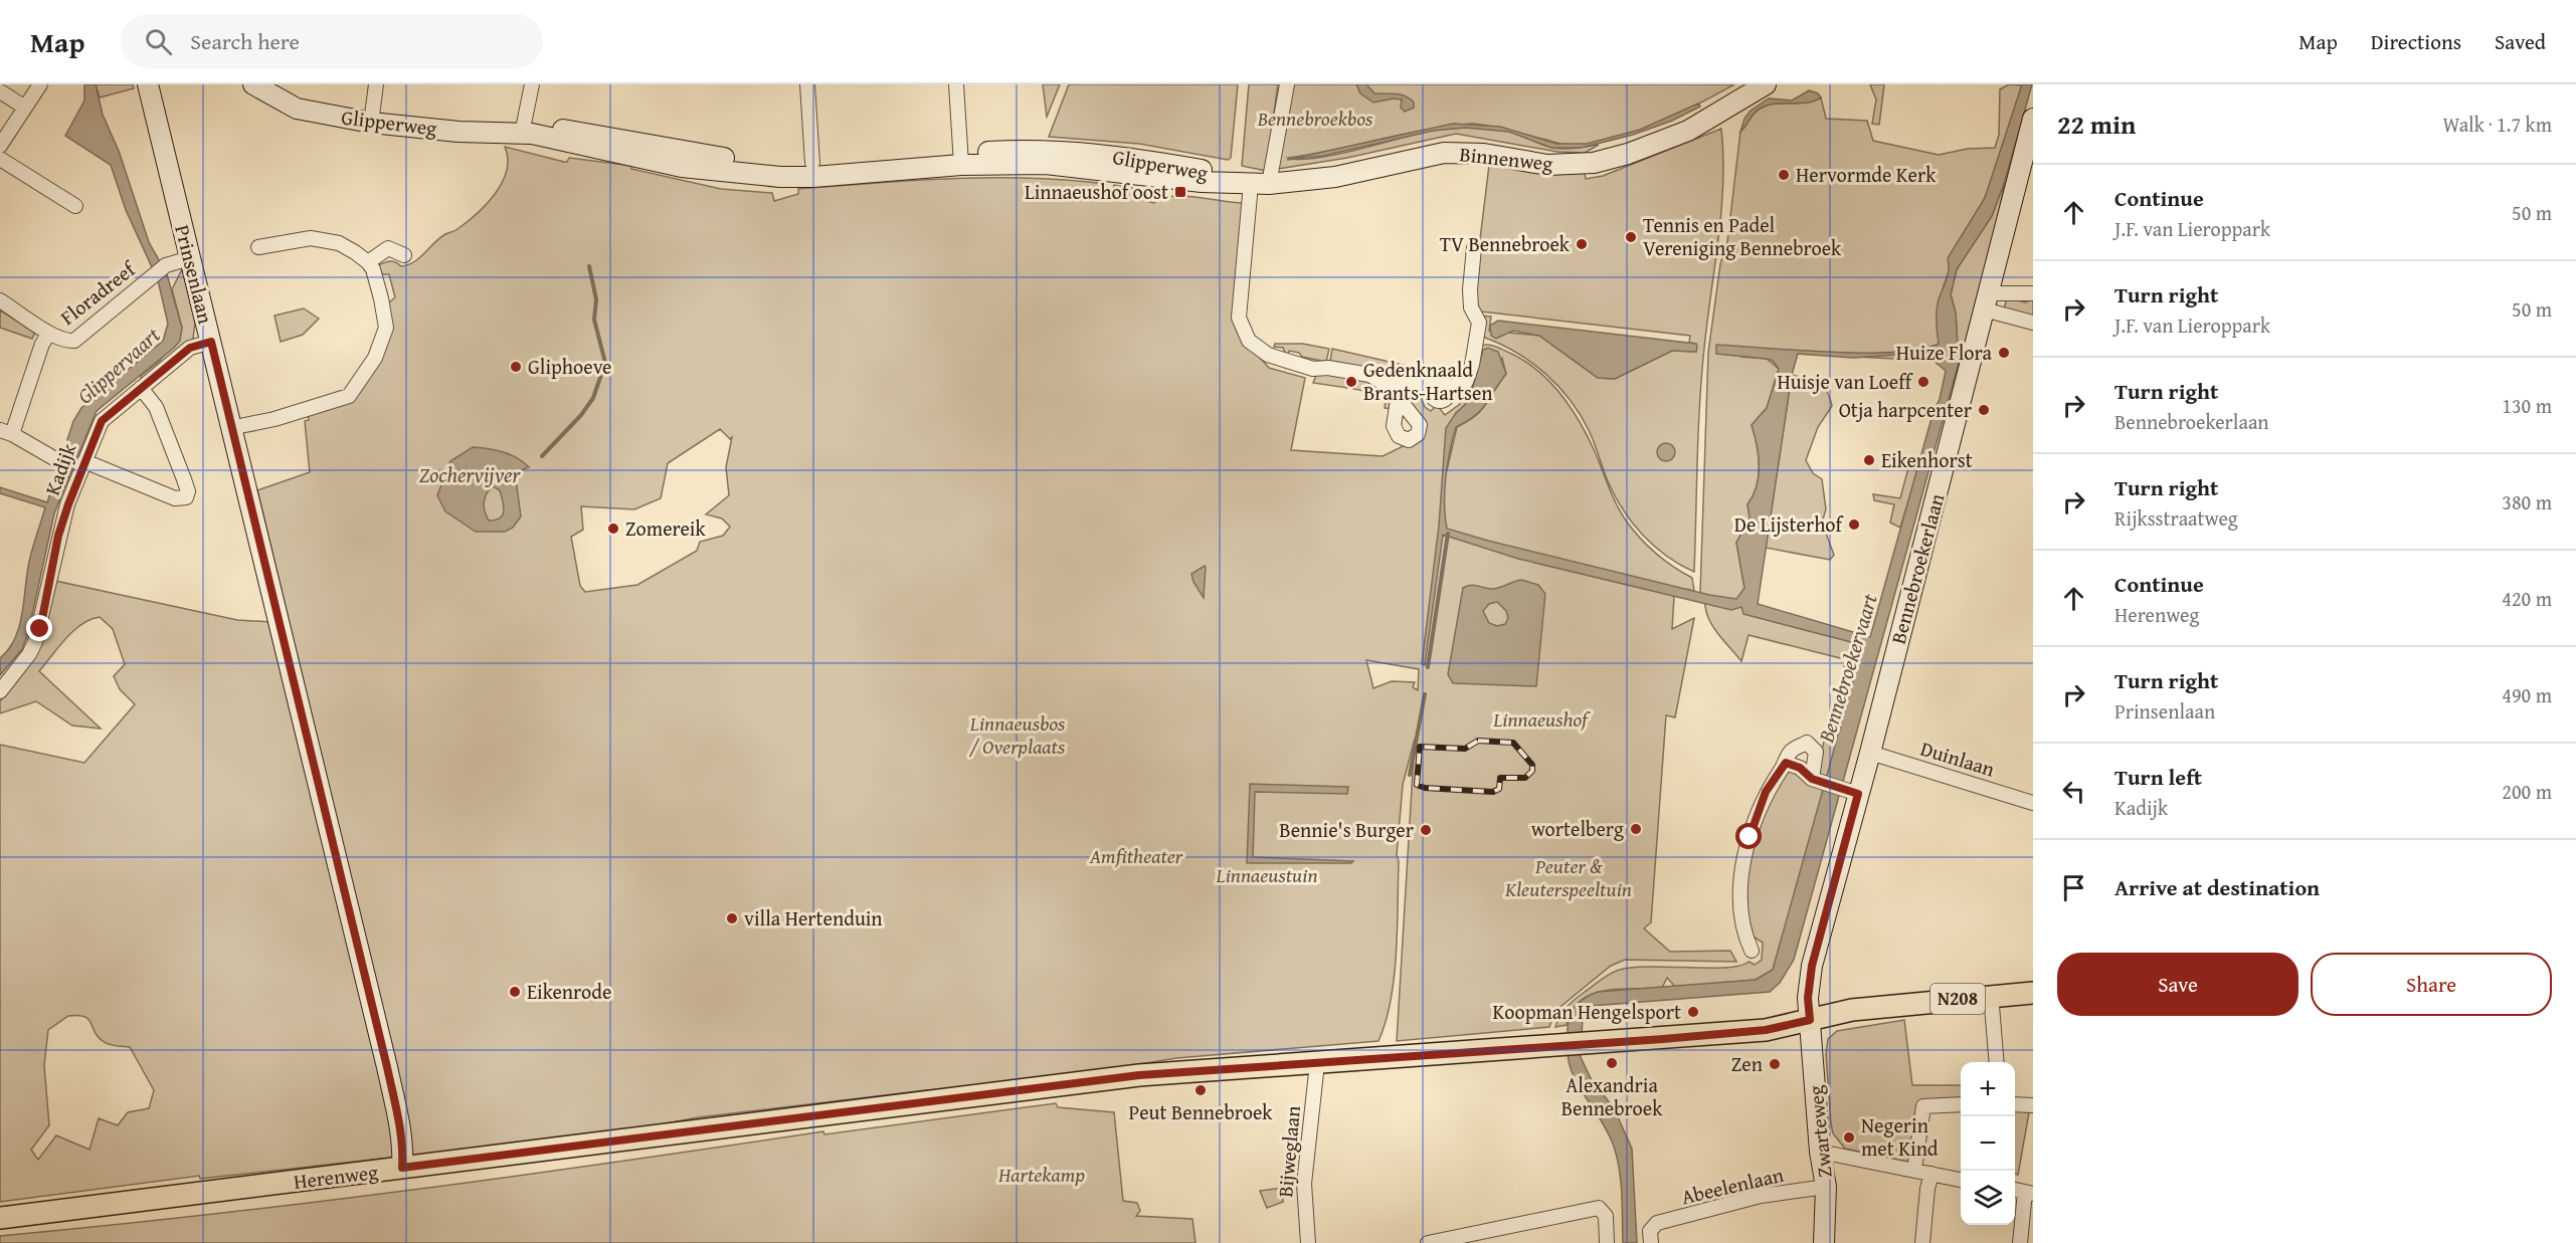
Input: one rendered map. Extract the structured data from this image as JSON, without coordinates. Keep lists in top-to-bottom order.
{
  "streets": {
    "main road": ["N208", "Herenweg"],
    "street": [
      "Glipperweg",
      "Binnenweg",
      "Prinsenlaan",
      "Floradreef",
      "Kadijk",
      "Bennebroekerlaan",
      "Duinlaan",
      "Zwarteweg",
      "Bijweglaan",
      "Abeelenlaan"
    ]
  },
  "crossings": [
    ["Glipperweg", "Binnenweg"],
    ["Prinsenlaan", "Floradreef"],
    ["Prinsenlaan", "Kadijk"],
    ["Prinsenlaan", "Herenweg"],
    ["Bennebroekerlaan", "Duinlaan"],
    ["Bennebroekerlaan", "N208"],
    ["Bennebroekerlaan", "Zwarteweg"],
    ["N208", "Zwarteweg"],
    ["N208", "Bijweglaan"],
    ["N208", "Herenweg"],
    ["Zwarteweg", "Abeelenlaan"],
    ["Bijweglaan", "Herenweg"]
  ],
  "water": ["Glippervaart", "Zochervijver", "Bennebroekervaart"],
  "parks": [
    "Bennebroekbos",
    "Linnaeushof",
    "Linnaeusbos / Overplaats",
    "Amfitheater",
    "Peuter & Kleuterspeeltuin",
    "Linnaeustuin",
    "Hartekamp"
  ],
  "places": {
    "other": [
      "Hervormde Kerk",
      "Tennis en Padel Vereniging Bennebroek",
      "TV Bennebroek",
      "Huize Flora",
      "Gliphoeve",
      "Gedenknaald Brants-Hartsen",
      "Huisje van Loeff",
      "Otja harpcenter",
      "Eikenhorst",
      "De Lijsterhof",
      "Zomereik",
      "wortelberg",
      "Bennie's Burger",
      "villa Hertenduin",
      "Eikenrode",
      "Koopman Hengelsport",
      "Alexandria Bennebroek",
      "Zen",
      "Peut Bennebroek",
      "Negerin met Kind"
    ],
    "transit": ["Linnaeushof oost"]
  },
  "page": {
    "header": "Map",
    "search": "Search here",
    "nav": ["Map", "Directions", "Saved"],
    "heading": ["22 min", "Walk · 1.7 km"],
    "list": [
      ["Continue", "J.F. van Lieroppark", "50 m"],
      ["Turn right", "J.F. van Lieroppark", "50 m"],
      ["Turn right", "Bennebroekerlaan", "130 m"],
      ["Turn right", "Rijksstraatweg", "380 m"],
      ["Continue", "Herenweg", "420 m"],
      ["Turn right", "Prinsenlaan", "490 m"],
      ["Turn left", "Kadijk", "200 m"],
      "Arrive at destination"
    ],
    "buttons": ["Save", "Share"],
    "map_buttons": ["+", "−"]
  }
}
